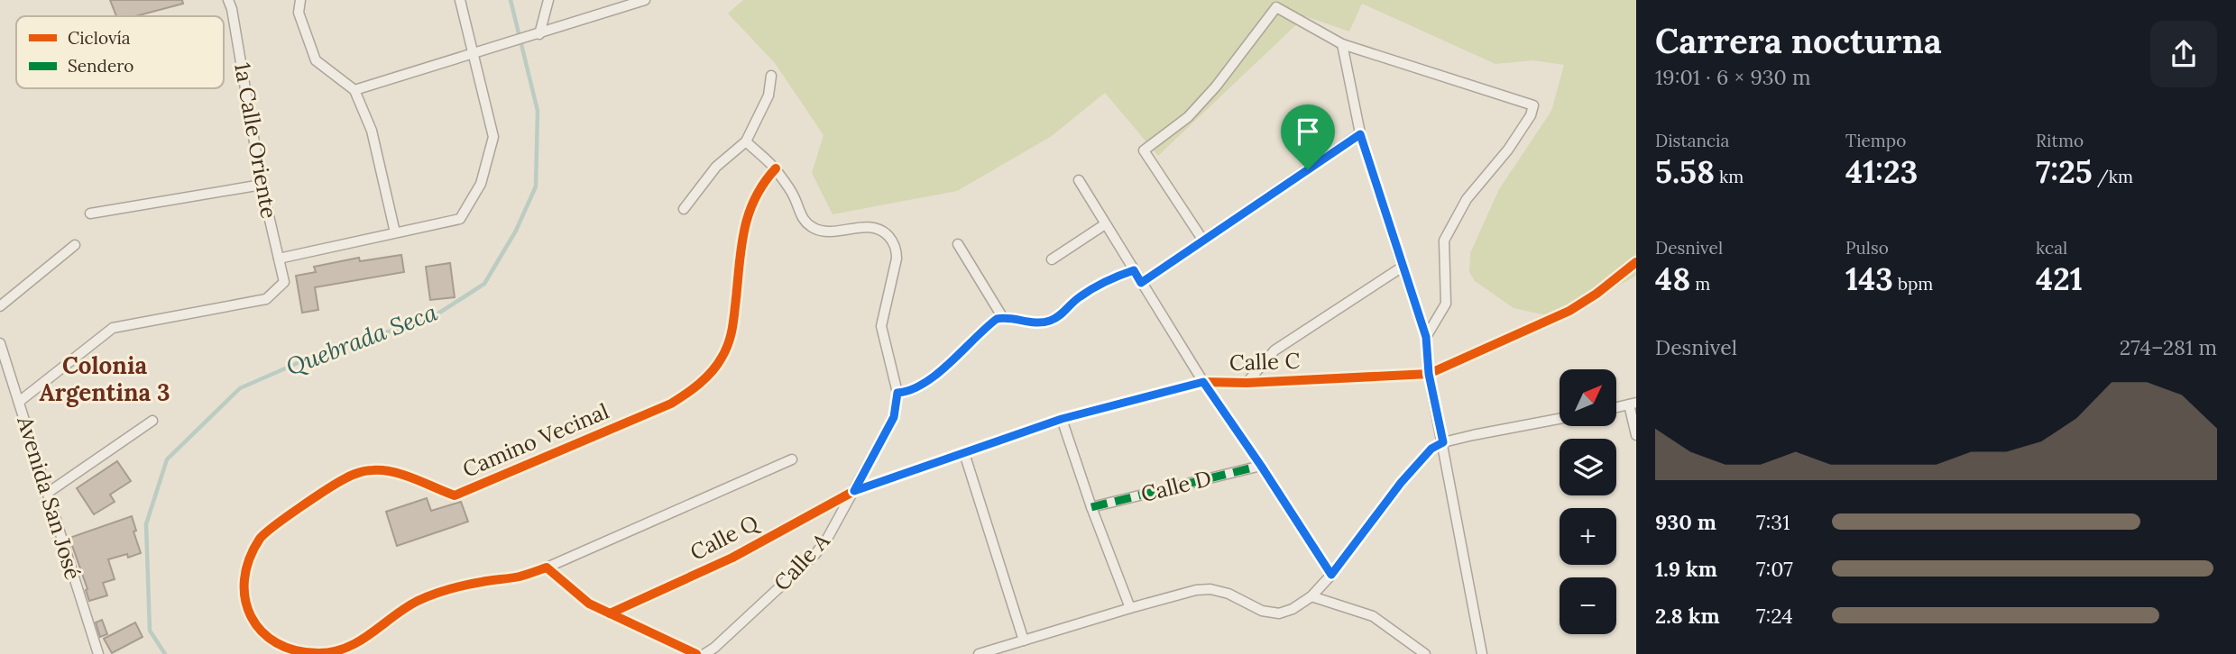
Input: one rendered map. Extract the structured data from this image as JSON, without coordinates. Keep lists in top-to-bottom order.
{
  "streets": {
    "street": [
      "1a Calle Oriente",
      "Calle C",
      "Camino Vecinal",
      "Calle D",
      "Avenida San José",
      "Calle Q",
      "Calle A"
    ]
  },
  "crossings": [
    ["1a Calle Oriente", "Avenida San José"],
    ["Calle C", "Calle Q"],
    ["Calle C", "Calle A"],
    ["Calle Q", "Calle A"]
  ],
  "districts": ["Colonia Argentina 3"],
  "water": ["Quebrada Seca"],
  "legend": ["Ciclovía", "Sendero"],
  "north": "top right",
  "page": {
    "heading": ["Carrera nocturna", "19:01 · 6 × 930 m"],
    "stats": [
      ["Distancia", "5.58 km"],
      ["Tiempo", "41:23"],
      ["Ritmo", "7:25 /km"],
      ["Desnivel", "48 m"],
      ["Pulso", "143 bpm"],
      ["kcal", "421"]
    ],
    "chart": ["Desnivel", "274–281 m"],
    "map_buttons": ["+", "−"],
    "list": [
      {
        "name": "930 m",
        "note": "7:31"
      },
      {
        "name": "1.9 km",
        "note": "7:07"
      },
      {
        "name": "2.8 km",
        "note": "7:24"
      }
    ]
  }
}
